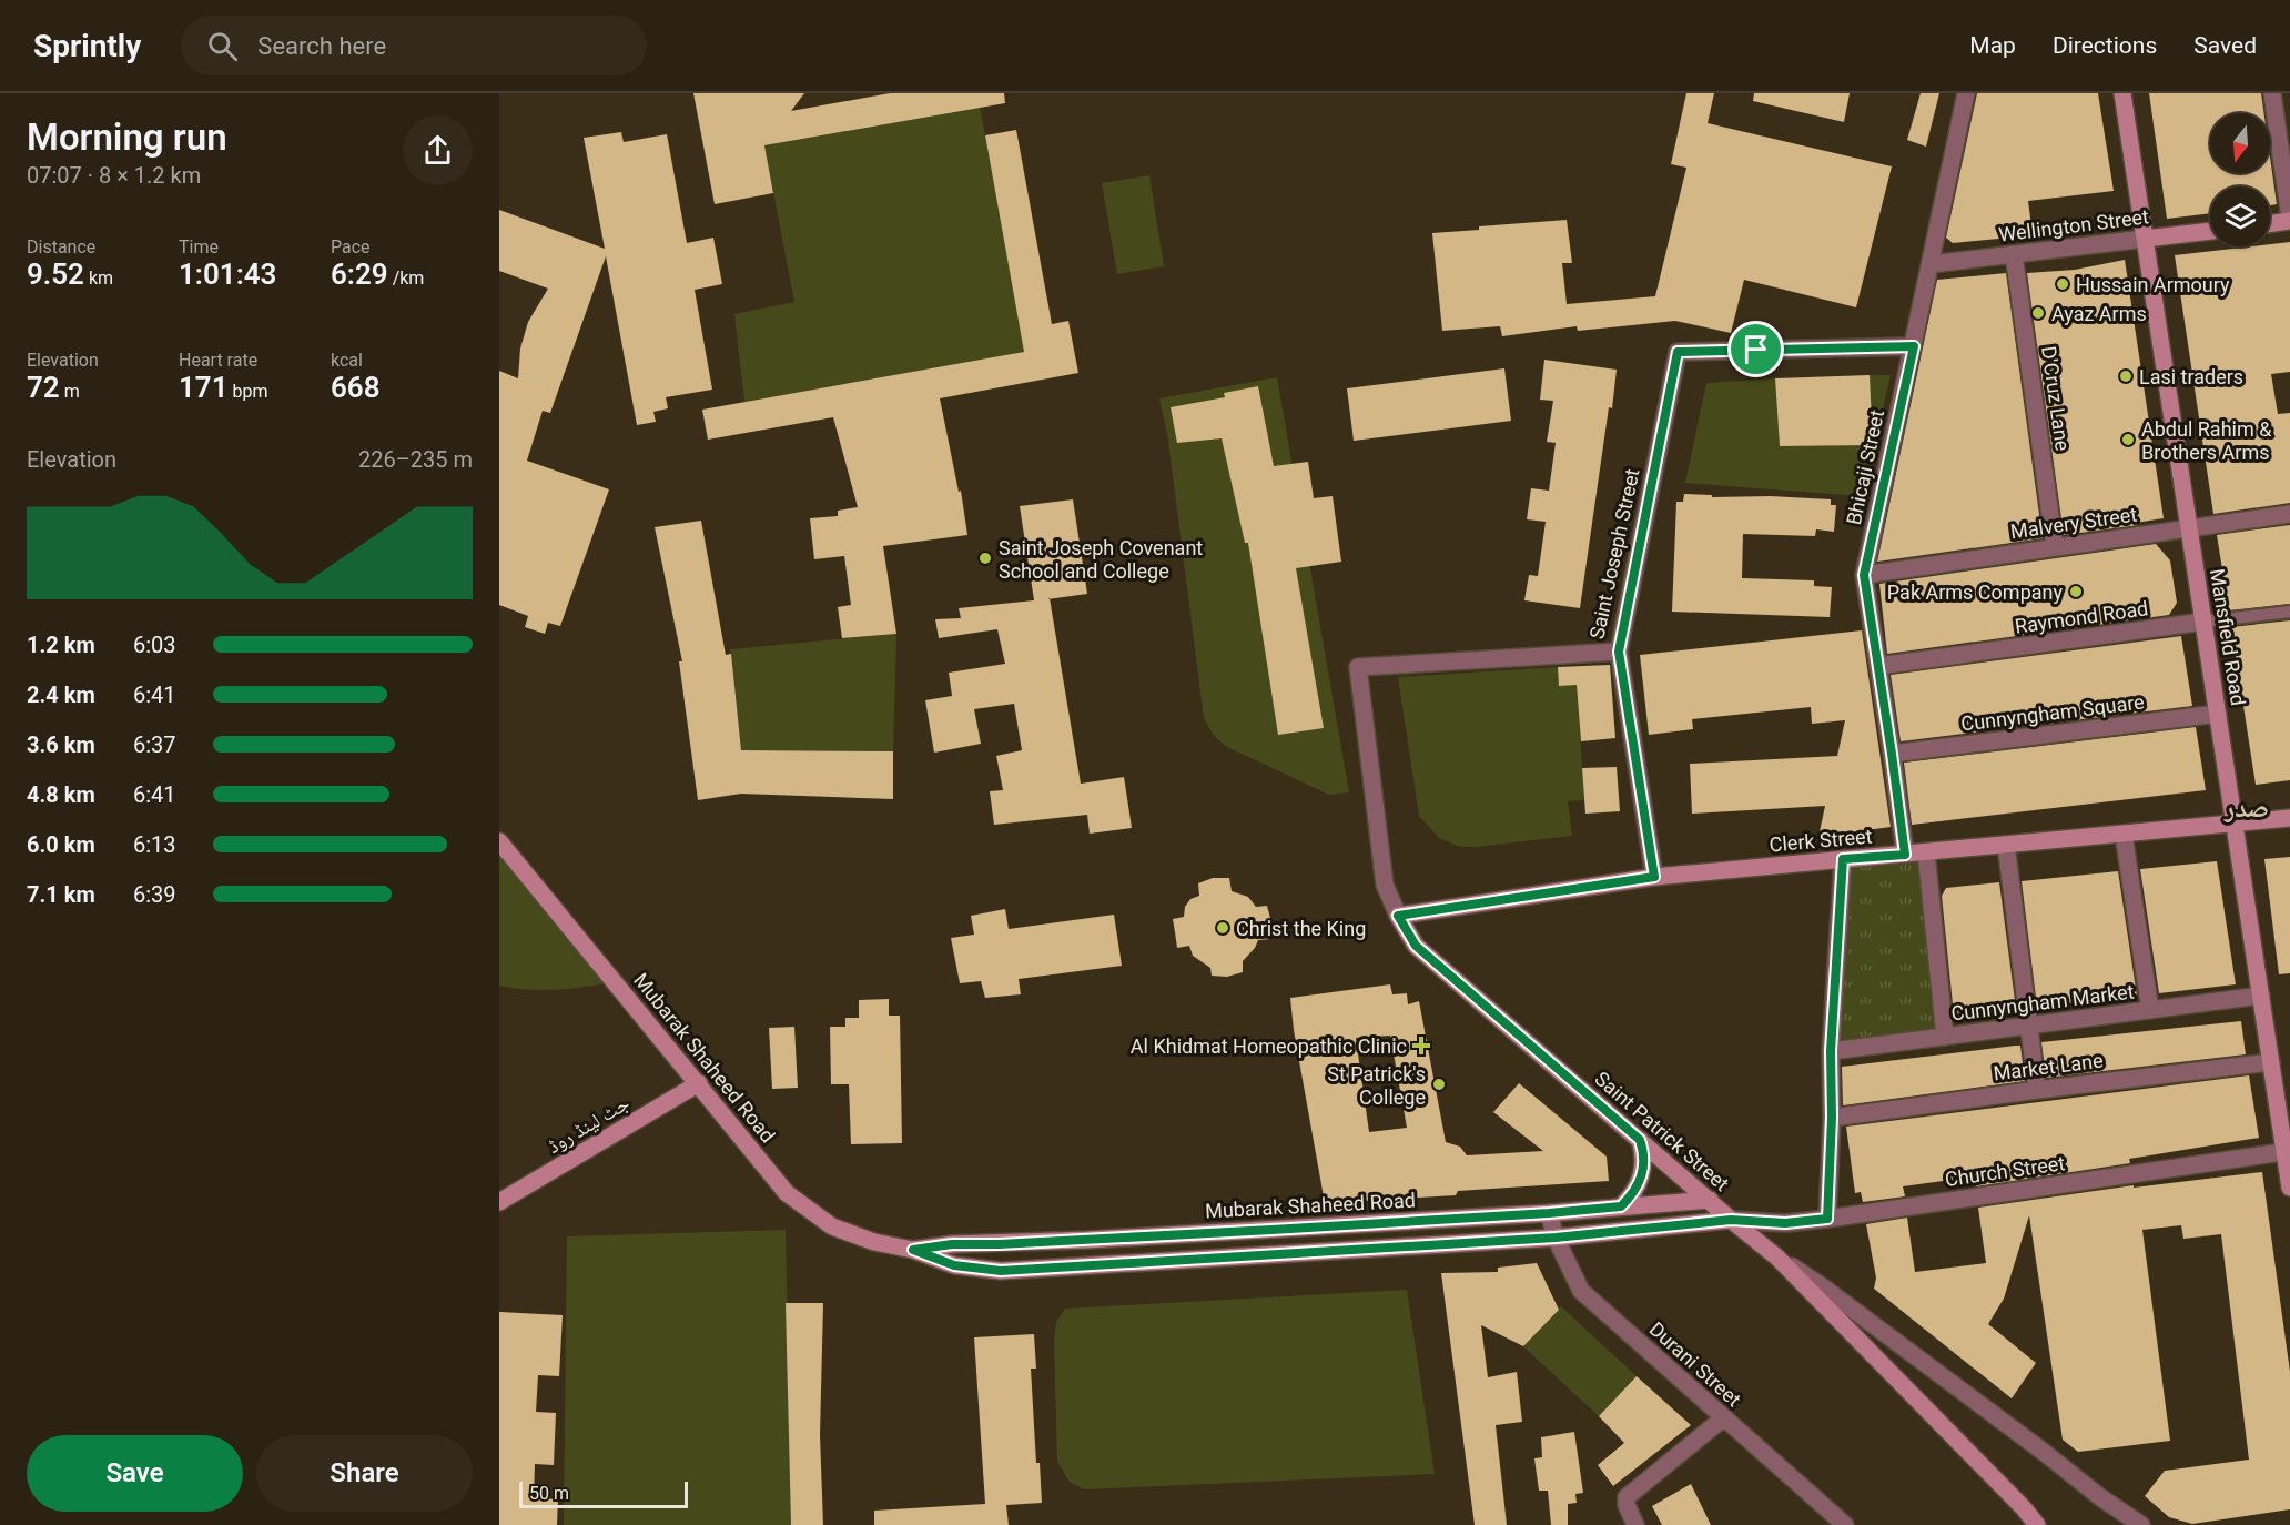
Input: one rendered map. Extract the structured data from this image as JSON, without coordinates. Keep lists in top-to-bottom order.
{
  "streets": {
    "street": [
      "Wellington Street",
      "D'Cruz Lane",
      "Bhicaji Street",
      "Malvery Street",
      "Saint Joseph Street",
      "Raymond Road",
      "Mansfield Road",
      "Cunnyngham Square",
      "Clerk Street",
      "Cunnyngham Market",
      "Mubarak Shaheed Road",
      "Market Lane",
      "جٹ لینڈ روڈ",
      "Saint Patrick Street",
      "Church Street",
      "Durani Street"
    ]
  },
  "crossings": [
    ["Wellington Street", "D'Cruz Lane"],
    ["Wellington Street", "Bhicaji Street"],
    ["Wellington Street", "Mansfield Road"],
    ["D'Cruz Lane", "Malvery Street"],
    ["Bhicaji Street", "Malvery Street"],
    ["Bhicaji Street", "Saint Joseph Street"],
    ["Bhicaji Street", "Raymond Road"],
    ["Bhicaji Street", "Cunnyngham Square"],
    ["Bhicaji Street", "Clerk Street"],
    ["Malvery Street", "Mansfield Road"],
    ["Saint Joseph Street", "Clerk Street"],
    ["Saint Joseph Street", "Saint Patrick Street"],
    ["Raymond Road", "Mansfield Road"],
    ["Mansfield Road", "Cunnyngham Square"],
    ["Mansfield Road", "Clerk Street"],
    ["Mansfield Road", "Cunnyngham Market"],
    ["Mansfield Road", "Market Lane"],
    ["Mansfield Road", "Church Street"],
    ["Clerk Street", "Saint Patrick Street"],
    ["Mubarak Shaheed Road", "جٹ لینڈ روڈ"],
    ["Mubarak Shaheed Road", "Saint Patrick Street"],
    ["Mubarak Shaheed Road", "Church Street"],
    ["Mubarak Shaheed Road", "Durani Street"],
    ["Saint Patrick Street", "Church Street"]
  ],
  "districts": ["صدر"],
  "places": {
    "other": [
      "Hussain Armoury",
      "Ayaz Arms",
      "Lasi traders",
      "Abdul Rahim & Brothers Arms",
      "Saint Joseph Covenant School and College",
      "Pak Arms Company",
      "Christ the King",
      "St Patrick's College"
    ],
    "health": ["Al Khidmat Homeopathic Clinic"]
  },
  "scale_bar": "50 m",
  "north": "bottom",
  "page": {
    "header": "Sprintly",
    "search": "Search here",
    "nav": ["Map", "Directions", "Saved"],
    "heading": ["Morning run", "07:07 · 8 × 1.2 km"],
    "stats": [
      ["Distance", "9.52 km"],
      ["Time", "1:01:43"],
      ["Pace", "6:29 /km"],
      ["Elevation", "72 m"],
      ["Heart rate", "171 bpm"],
      ["kcal", "668"]
    ],
    "chart": ["Elevation", "226–235 m"],
    "list": [
      {
        "name": "1.2 km",
        "note": "6:03"
      },
      {
        "name": "2.4 km",
        "note": "6:41"
      },
      {
        "name": "3.6 km",
        "note": "6:37"
      },
      {
        "name": "4.8 km",
        "note": "6:41"
      },
      {
        "name": "6.0 km",
        "note": "6:13"
      },
      {
        "name": "7.1 km",
        "note": "6:39"
      }
    ],
    "buttons": ["Save", "Share"],
    "scale": "50 m"
  }
}
